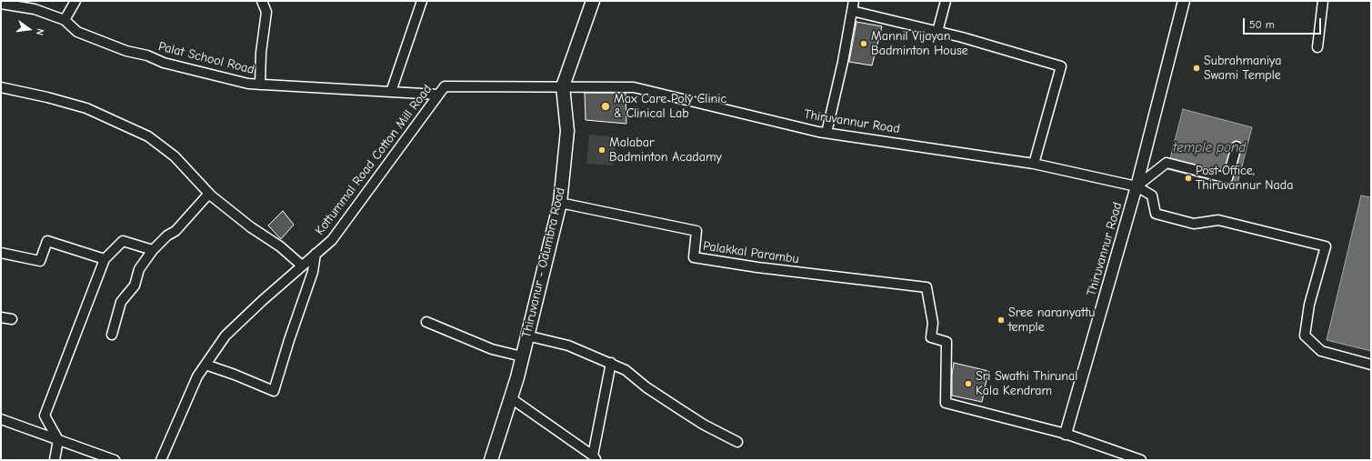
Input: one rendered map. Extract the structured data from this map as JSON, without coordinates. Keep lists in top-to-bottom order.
{
  "streets": {
    "main road": ["Thiruvanur - Odumbra Road"],
    "street": [
      "Palat School Road",
      "Thiruvannur Road",
      "Kottummal Road Cotton Mill Road",
      "Palakkal Parambu"
    ]
  },
  "crossings": [
    ["Palat School Road", "Kottummal Road Cotton Mill Road"],
    ["Thiruvannur Road", "Kottummal Road Cotton Mill Road"],
    ["Thiruvannur Road", "Palakkal Parambu"],
    ["Thiruvannur Road", "Thiruvanur - Odumbra Road"],
    ["Kottummal Road Cotton Mill Road", "Thiruvanur - Odumbra Road"],
    ["Palakkal Parambu", "Thiruvanur - Odumbra Road"]
  ],
  "water": ["temple pond"],
  "places": [
    "Mannil Vijayan Badminton House",
    "Subrahmaniya Swami Temple",
    "Max Care Poly Clinic & Clinical Lab",
    "Malabar Badminton Acadamy",
    "Post Office, Thiruvannur Nada",
    "Sree naranyattu temple",
    "Sri Swathi Thirunal Kala Kendram"
  ],
  "scale_bar": "50 m",
  "north": "right"
}
